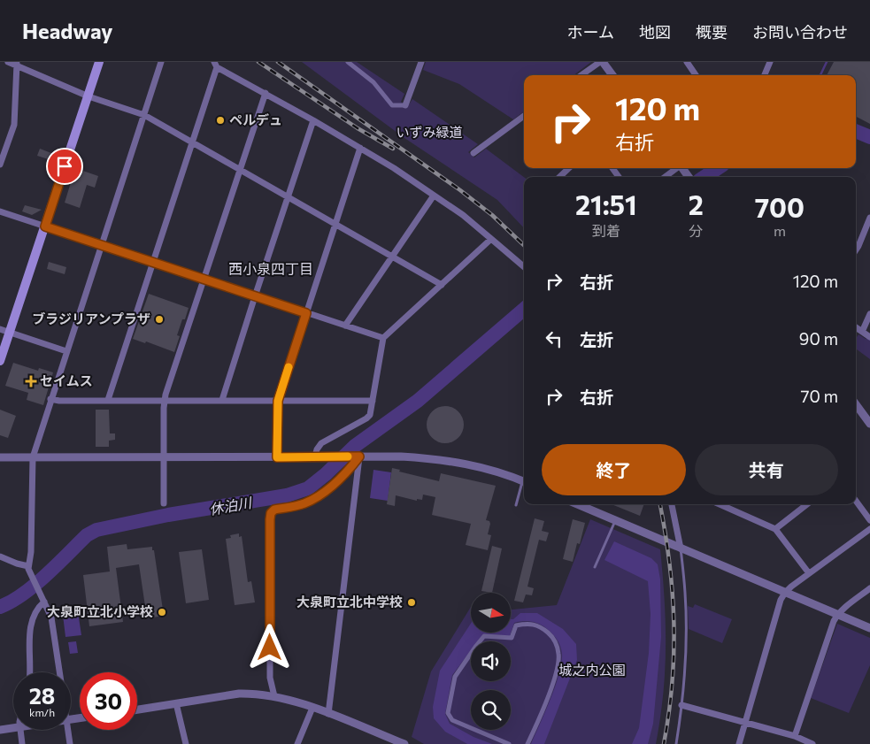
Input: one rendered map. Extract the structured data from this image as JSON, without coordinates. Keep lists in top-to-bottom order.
{
  "districts": ["西小泉四丁目"],
  "water": ["休泊川"],
  "parks": ["いずみ緑道", "城之内公園"],
  "places": {
    "other": [
      "ペルデュ",
      "ブラジリアンプラザ",
      "大泉町立北中学校",
      "大泉町立北小学校"
    ],
    "health": ["セイムス"]
  },
  "north": "right",
  "page": {
    "header": "Headway",
    "nav": [
      "ホーム",
      "地図",
      "概要",
      "お問い合わせ"
    ],
    "turn": ["120 m", "右折"],
    "eta": [
      "21:51",
      "到着",
      "2",
      "分",
      "700",
      "m"
    ],
    "list": [
      {
        "name": "右折",
        "value": "120 m"
      },
      {
        "name": "左折",
        "value": "90 m"
      },
      {
        "name": "右折",
        "value": "70 m"
      }
    ],
    "buttons": ["終了", "共有"],
    "speed": "28 km/h",
    "limit": "30"
  }
}
